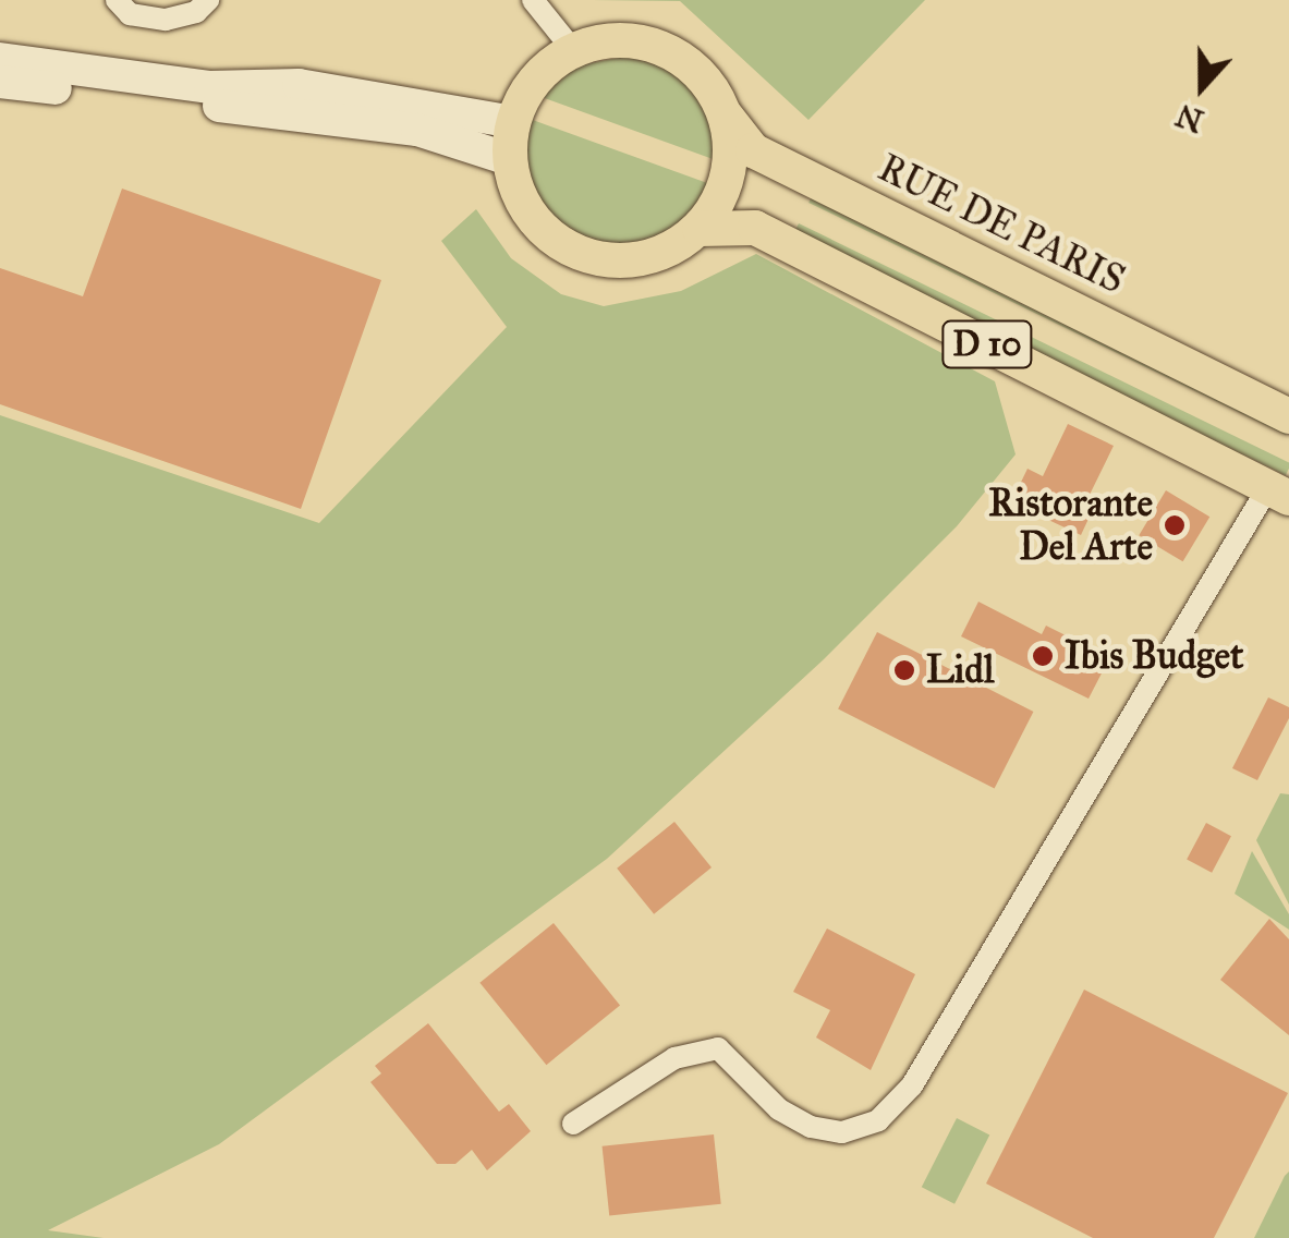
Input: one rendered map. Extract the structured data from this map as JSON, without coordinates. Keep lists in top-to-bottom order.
{
  "streets": {
    "main road": ["RUE DE PARIS", "D 10"]
  },
  "crossings": [
    ["RUE DE PARIS", "D 10"]
  ],
  "places": ["Ristorante Del Arte", "Ibis Budget", "Lidl"],
  "north": "bottom"
}
